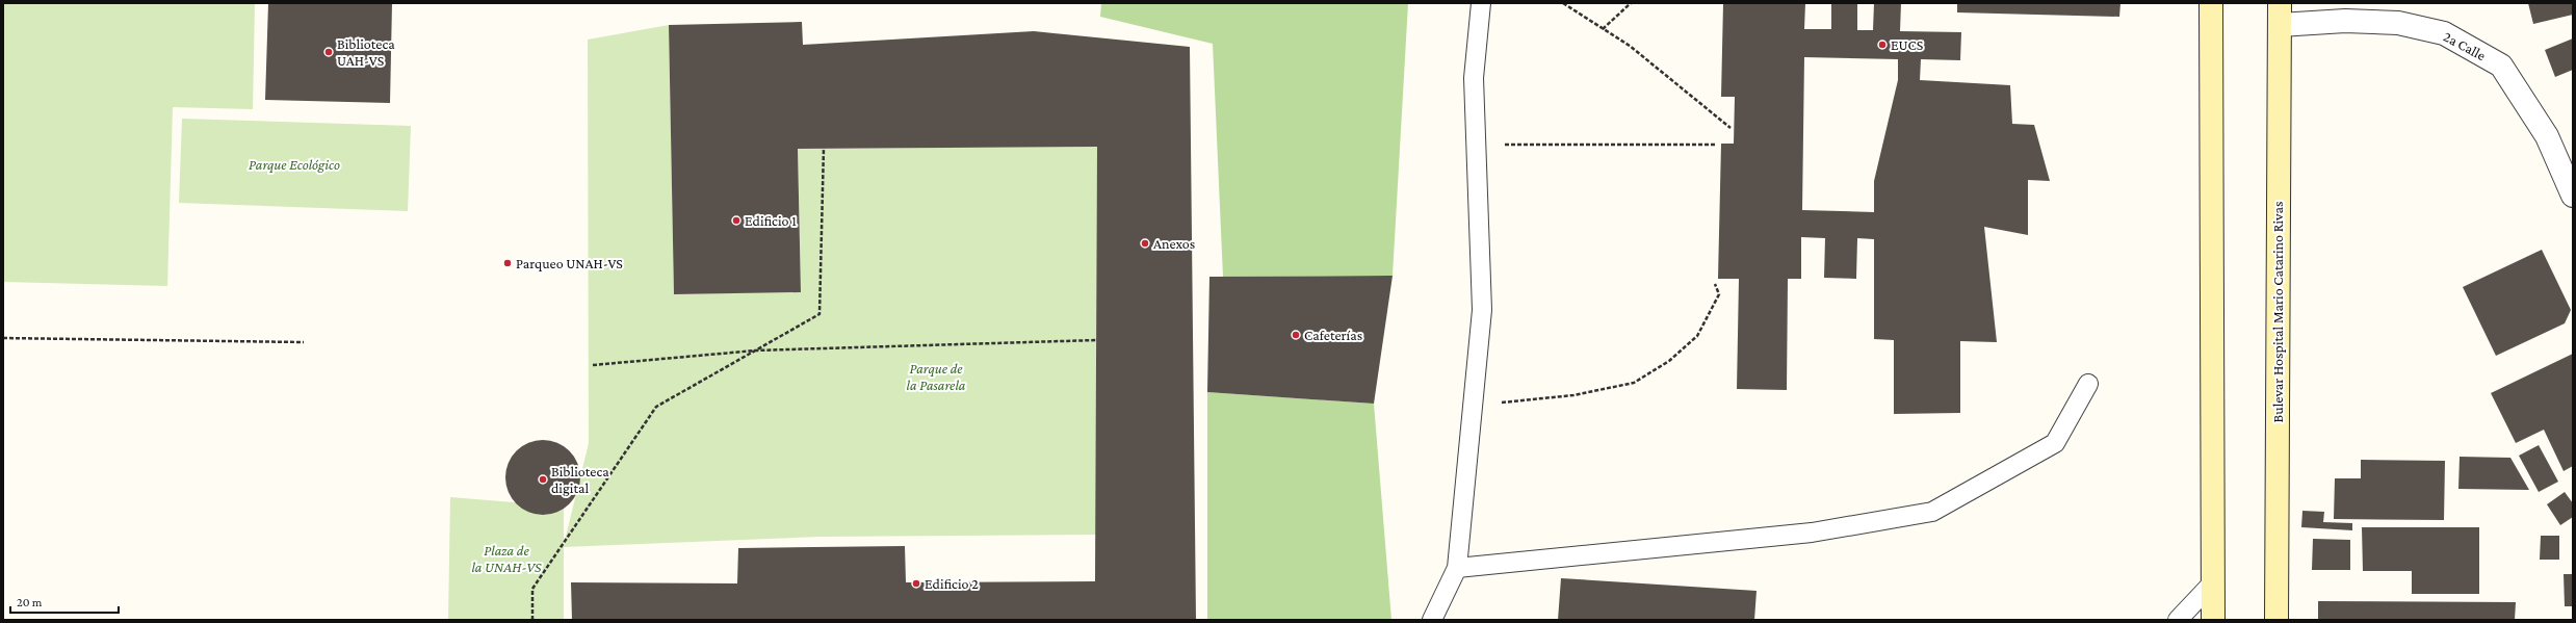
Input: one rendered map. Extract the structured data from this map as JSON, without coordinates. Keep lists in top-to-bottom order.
{
  "streets": {
    "main road": ["Bulevar Hospital Mario Catarino Rivas"],
    "street": ["2a Calle"]
  },
  "crossings": [
    ["2a Calle", "Bulevar Hospital Mario Catarino Rivas"]
  ],
  "parks": ["Parque Ecológico", "Parque de la Pasarela", "Plaza de la UNAH-VS"],
  "places": [
    "EUCS",
    "Biblioteca UAH-VS",
    "Edificio 1",
    "Anexos",
    "Parqueo UNAH-VS",
    "Cafeterías",
    "Biblioteca digital",
    "Edificio 2"
  ],
  "scale_bar": "20 m"
}
